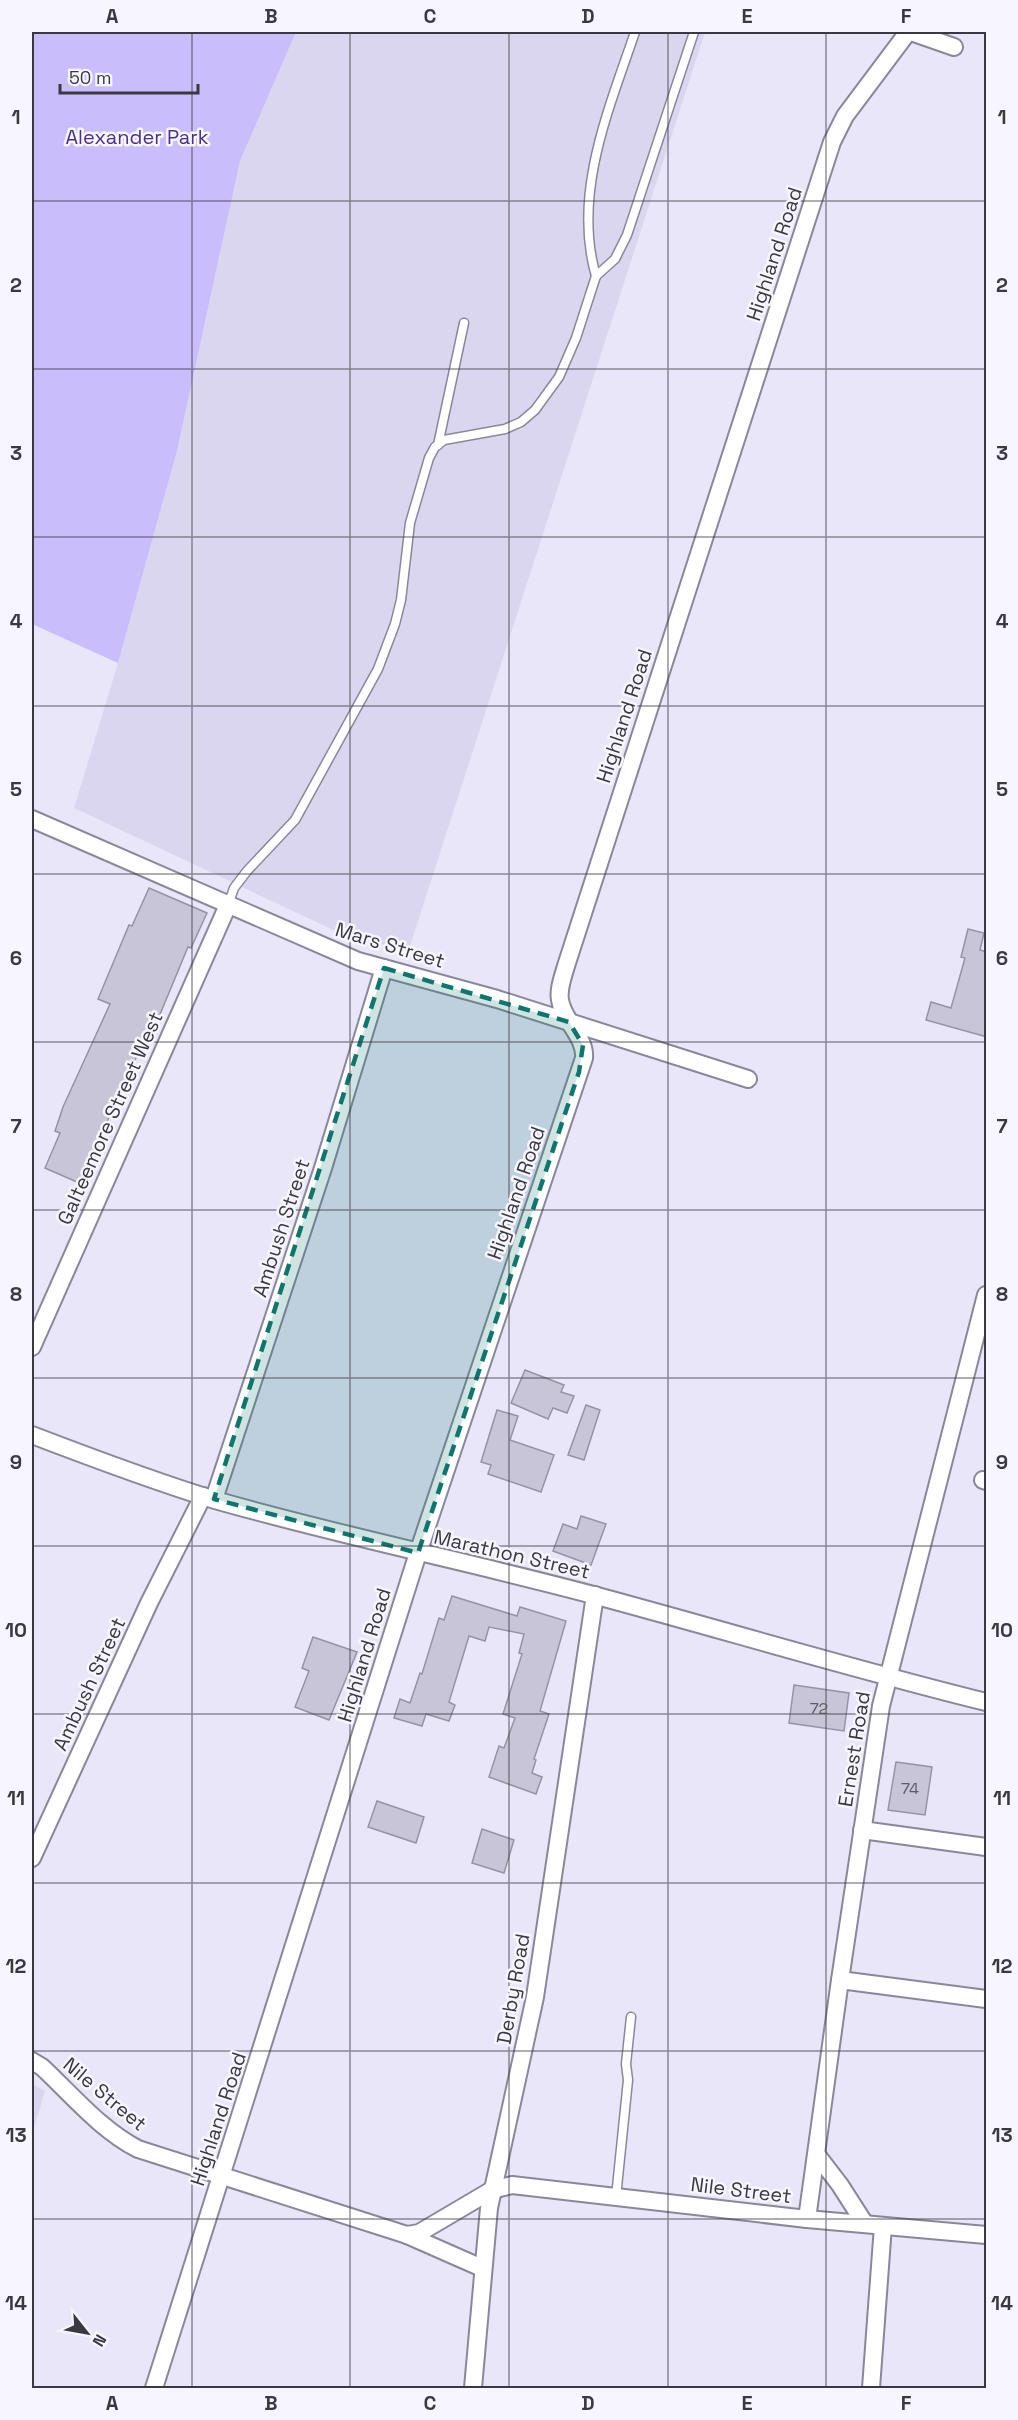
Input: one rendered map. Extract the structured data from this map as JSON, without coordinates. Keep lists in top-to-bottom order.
{
  "streets": {
    "street": [
      "Highland Road",
      "Mars Street",
      "Galteemore Street West",
      "Ambush Street",
      "Marathon Street",
      "Ernest Road",
      "Derby Road",
      "Nile Street"
    ]
  },
  "crossings": [
    ["Highland Road", "Mars Street"],
    ["Highland Road", "Marathon Street"],
    ["Highland Road", "Nile Street"],
    ["Mars Street", "Galteemore Street West"],
    ["Mars Street", "Ambush Street"],
    ["Ambush Street", "Marathon Street"],
    ["Marathon Street", "Ernest Road"],
    ["Marathon Street", "Derby Road"],
    ["Ernest Road", "Nile Street"],
    ["Derby Road", "Nile Street"]
  ],
  "parks": ["Alexander Park"],
  "house_numbers": ["72", "74"],
  "scale_bar": "50 m",
  "north": "bottom right",
  "grid": {
    "columns": [
      "A",
      "B",
      "C",
      "D",
      "E",
      "F"
    ],
    "rows": [
      "1",
      "2",
      "3",
      "4",
      "5",
      "6",
      "7",
      "8",
      "9",
      "10",
      "11",
      "12",
      "13",
      "14"
    ]
  }
}
